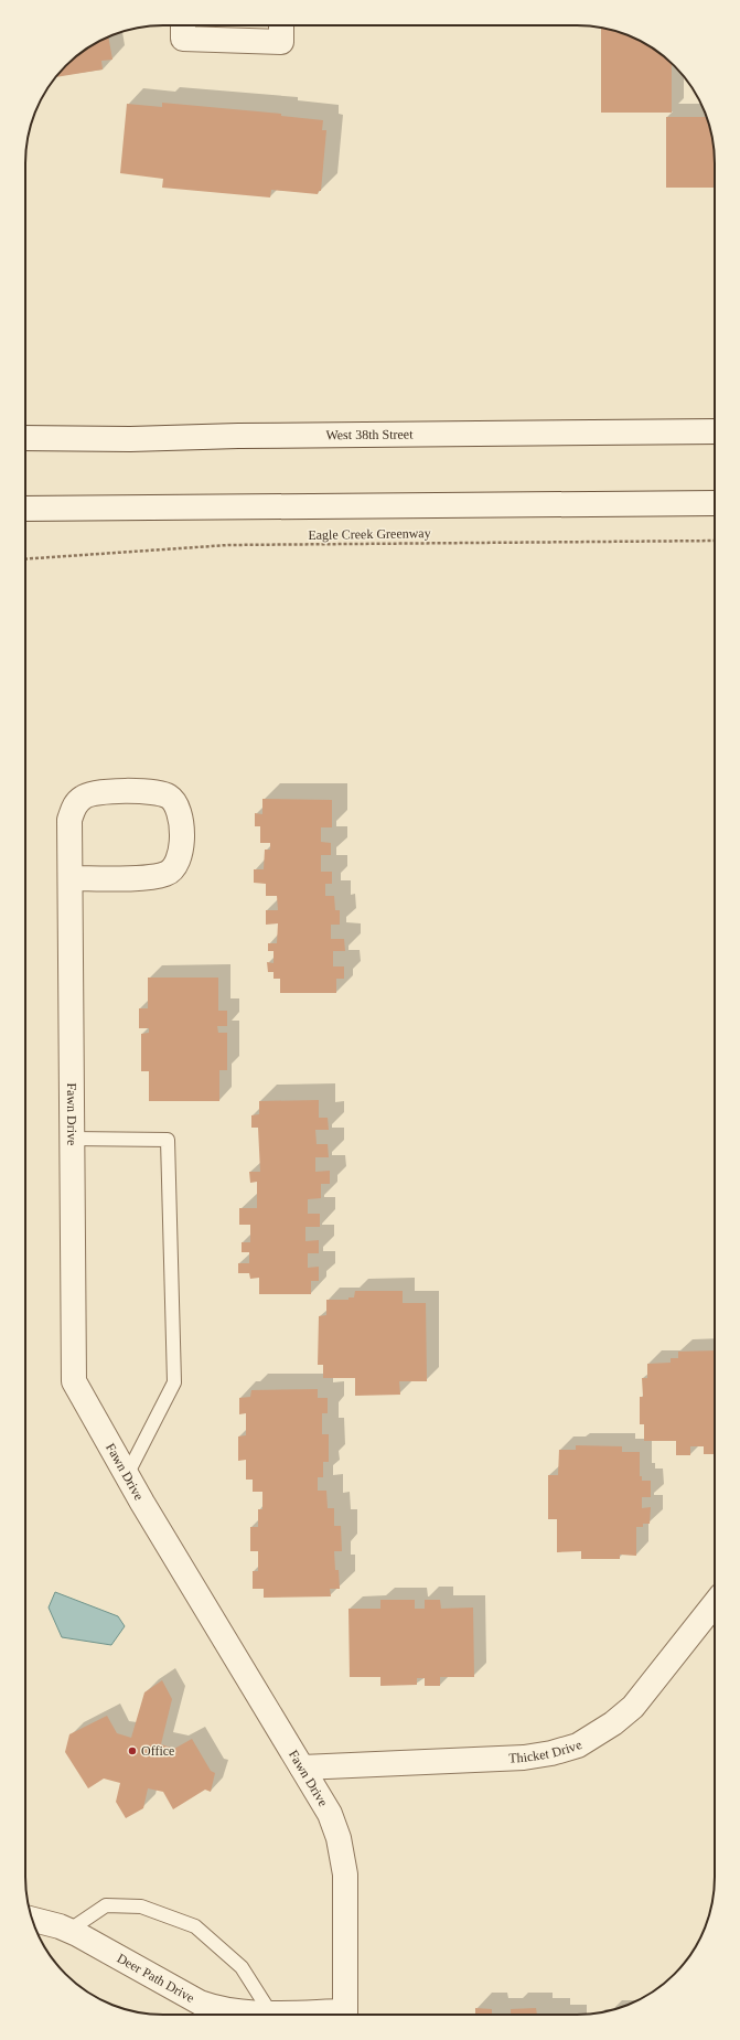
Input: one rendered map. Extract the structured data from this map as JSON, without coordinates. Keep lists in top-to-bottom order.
{
  "streets": {
    "street": [
      "West 38th Street",
      "Fawn Drive",
      "Thicket Drive",
      "Deer Path Drive"
    ],
    "path": ["Eagle Creek Greenway"]
  },
  "crossings": [
    ["Fawn Drive", "Thicket Drive"]
  ],
  "places": ["Office"]
}
